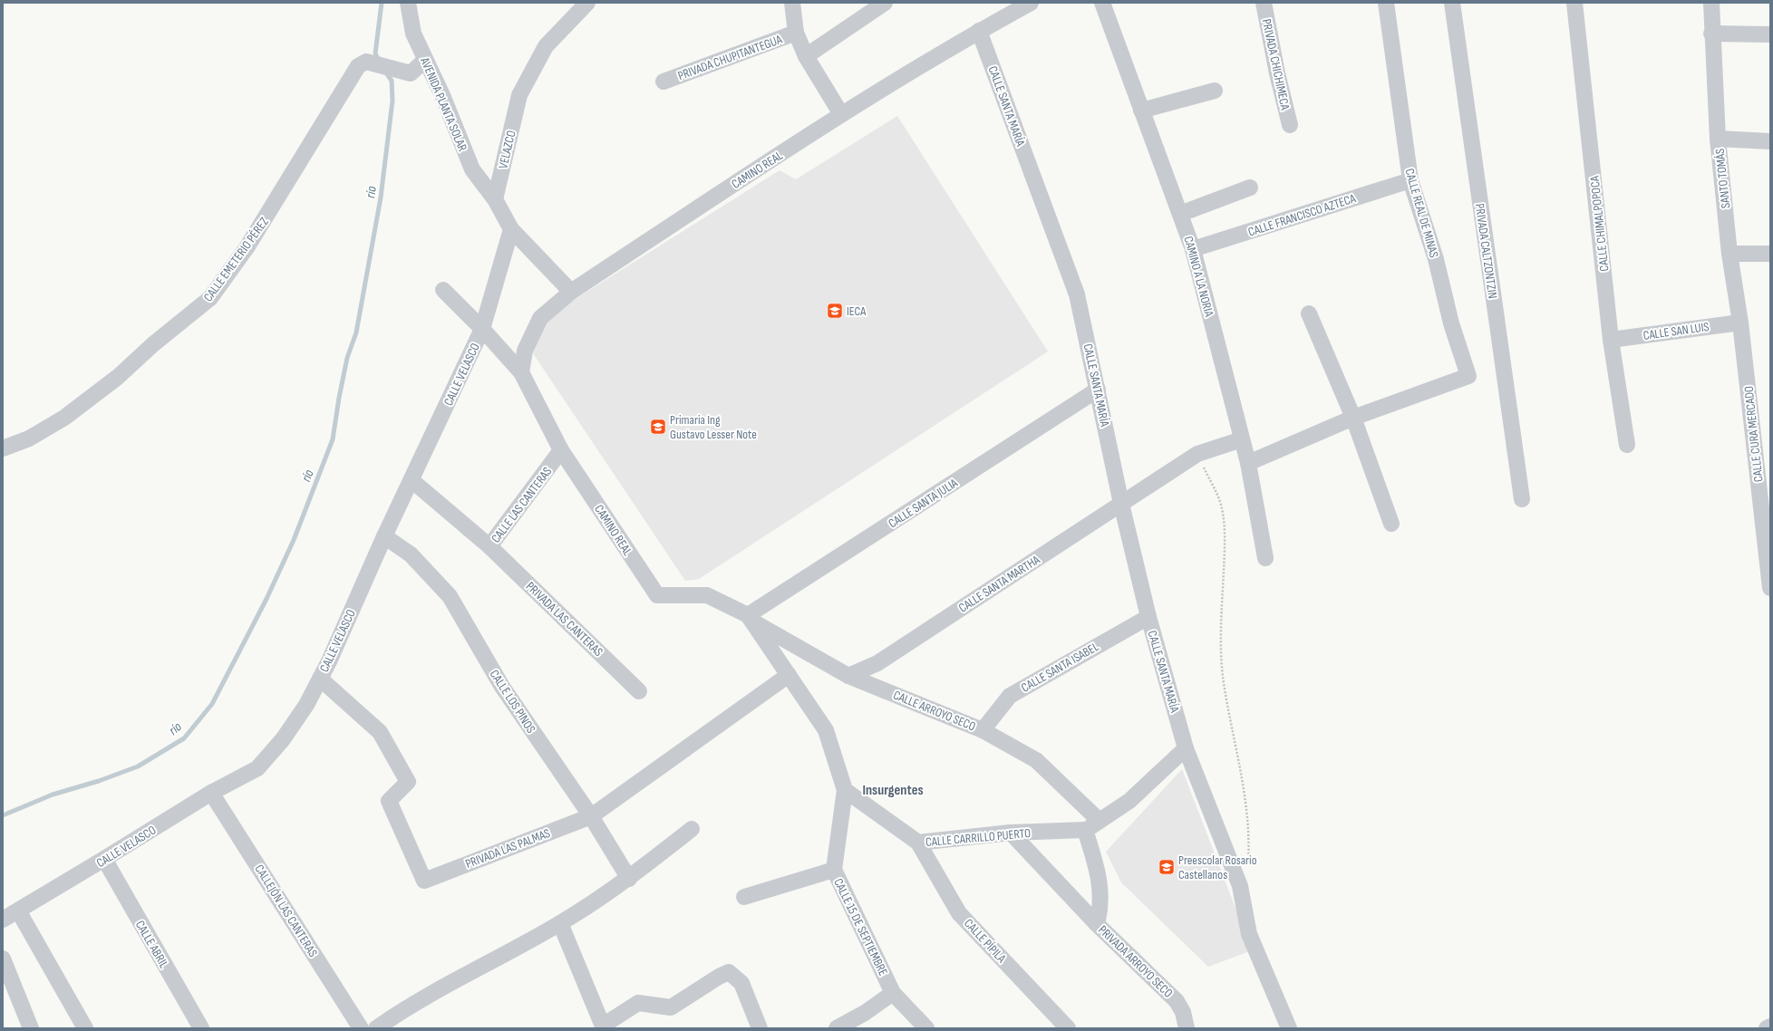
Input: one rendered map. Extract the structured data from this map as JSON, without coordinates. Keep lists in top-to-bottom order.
{
  "streets": {
    "street": [
      "PRIVADA CHUPITANTEGUA",
      "PRIVADA CHICHIMECA",
      "AVENIDA PLANTA SOLAR",
      "CALLE SANTA MARÍA",
      "VELAZCO",
      "CAMINO REAL",
      "SANTO TOMÁS",
      "CALLE REAL DE MINAS",
      "CALLE FRANCISCO AZTECA",
      "CALLE CHIMALPOPOCA",
      "PRIVADA CALTZONTZIN",
      "CALLE EMETERIO PÉREZ",
      "CAMINO A LA NORIA",
      "CALLE SAN LUIS",
      "CALLE VELASCO",
      "CALLE CURA MERCADO",
      "CALLE SANTA JULIA",
      "CALLE LAS CANTERAS",
      "CALLE SANTA MARTHA",
      "PRIVADA LAS CANTERAS",
      "CALLE SANTA ISABEL",
      "CALLE LOS PINOS",
      "CALLE ARROYO SECO",
      "CALLE CARRILLO PUERTO",
      "PRIVADA LAS PALMAS",
      "CALLEJÓN LAS CANTERAS",
      "CALLE 15 DE SEPTIEMBRE",
      "CALLE PÍPILA",
      "CALLE ABRIL",
      "PRIVADA ARROYO SECO"
    ]
  },
  "crossings": [
    ["AVENIDA PLANTA SOLAR", "VELAZCO"],
    ["AVENIDA PLANTA SOLAR", "CALLE EMETERIO PÉREZ"],
    ["CALLE SANTA MARÍA", "CAMINO REAL"],
    ["CALLE SANTA MARÍA", "CALLE SANTA JULIA"],
    ["CALLE SANTA MARÍA", "CALLE SANTA MARTHA"],
    ["CALLE SANTA MARÍA", "CALLE SANTA ISABEL"],
    ["CAMINO REAL", "CALLE VELASCO"],
    ["CAMINO REAL", "CALLE SANTA JULIA"],
    ["CAMINO REAL", "CALLE LAS CANTERAS"],
    ["CAMINO REAL", "CALLE ARROYO SECO"],
    ["CAMINO REAL", "CALLE 15 DE SEPTIEMBRE"],
    ["SANTO TOMÁS", "CALLE SAN LUIS"],
    ["SANTO TOMÁS", "CALLE CURA MERCADO"],
    ["CALLE REAL DE MINAS", "CALLE FRANCISCO AZTECA"],
    ["CALLE FRANCISCO AZTECA", "CAMINO A LA NORIA"],
    ["CALLE CHIMALPOPOCA", "CALLE SAN LUIS"],
    ["CAMINO A LA NORIA", "CALLE SANTA MARTHA"],
    ["CALLE SAN LUIS", "CALLE CURA MERCADO"],
    ["CALLE VELASCO", "CALLE LAS CANTERAS"],
    ["CALLE VELASCO", "CALLE LOS PINOS"],
    ["CALLE VELASCO", "PRIVADA LAS PALMAS"],
    ["CALLE VELASCO", "CALLEJÓN LAS CANTERAS"],
    ["CALLE VELASCO", "CALLE ABRIL"],
    ["CALLE SANTA JULIA", "CALLE ARROYO SECO"],
    ["CALLE SANTA JULIA", "CALLE 15 DE SEPTIEMBRE"],
    ["CALLE LAS CANTERAS", "PRIVADA LAS CANTERAS"],
    ["CALLE SANTA MARTHA", "CALLE ARROYO SECO"],
    ["CALLE SANTA ISABEL", "CALLE ARROYO SECO"],
    ["CALLE LOS PINOS", "PRIVADA LAS PALMAS"],
    ["CALLE ARROYO SECO", "CALLE 15 DE SEPTIEMBRE"],
    ["CALLE CARRILLO PUERTO", "CALLE 15 DE SEPTIEMBRE"],
    ["CALLE CARRILLO PUERTO", "CALLE PÍPILA"],
    ["CALLE CARRILLO PUERTO", "PRIVADA ARROYO SECO"]
  ],
  "districts": ["Insurgentes"],
  "water": ["río"],
  "places": {
    "school or university": ["IECA", "Primaria Ing Gustavo Lesser Note", "Preescolar Rosario Castellanos"]
  }
}
